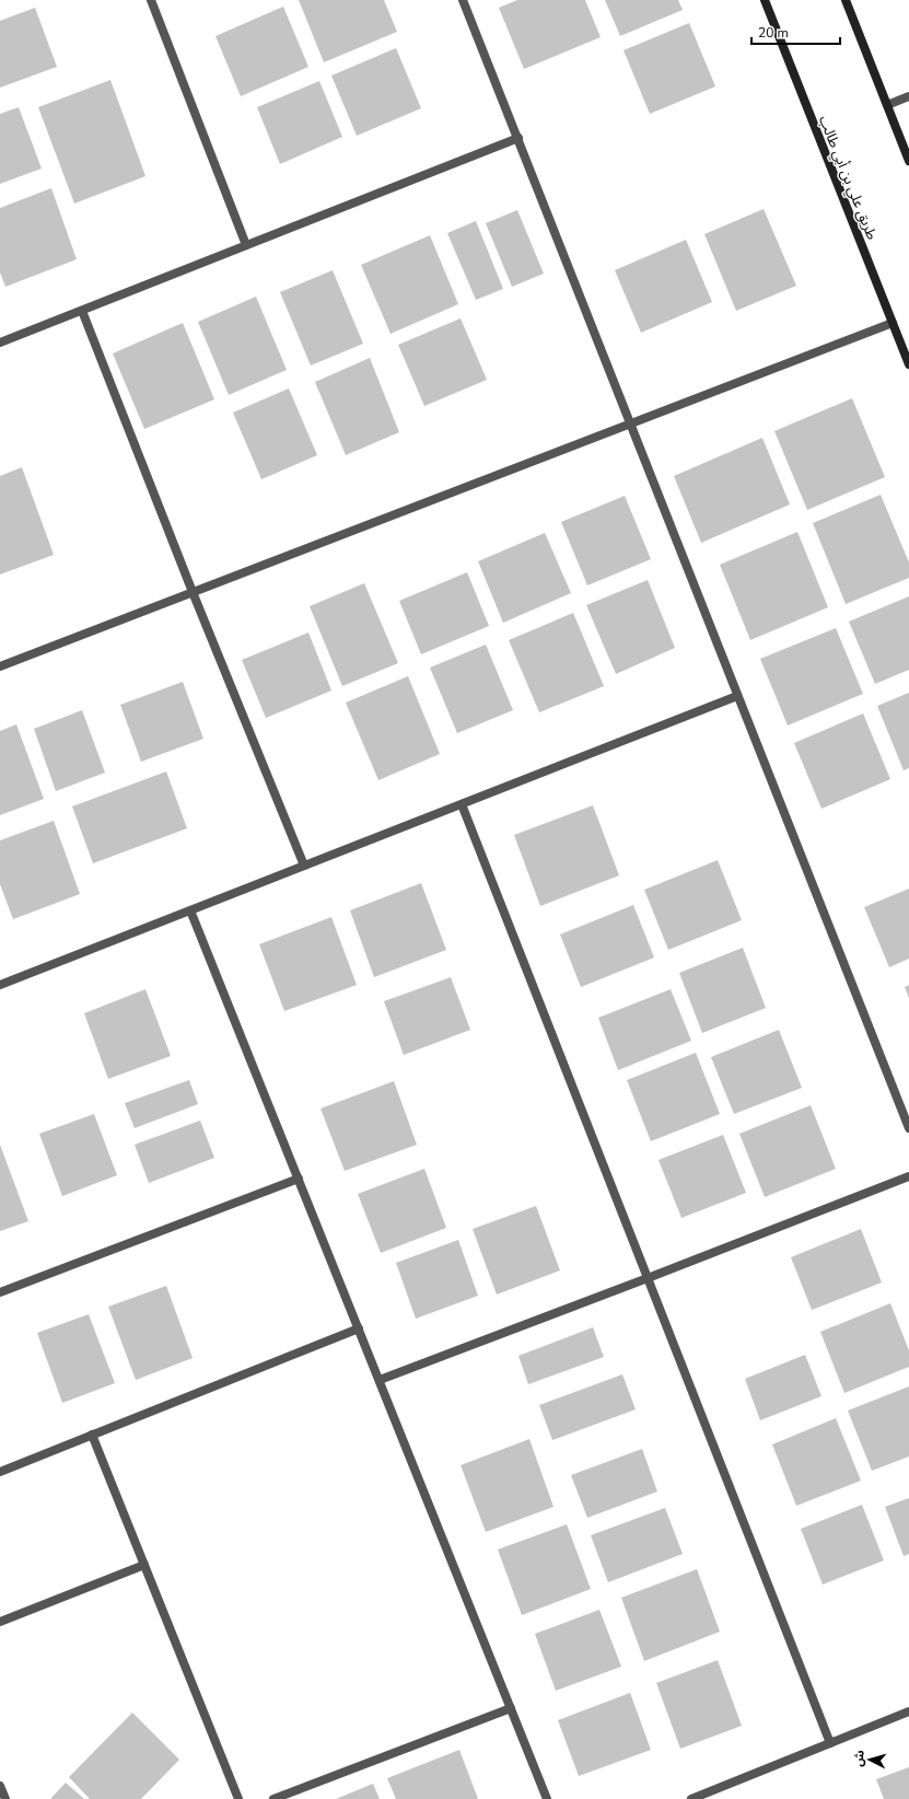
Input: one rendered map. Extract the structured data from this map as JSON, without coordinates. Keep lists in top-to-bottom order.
{
  "streets": {
    "main road": ["طريق علي بن أبي طالب"]
  },
  "scale_bar": "20 m",
  "north": "left"
}
